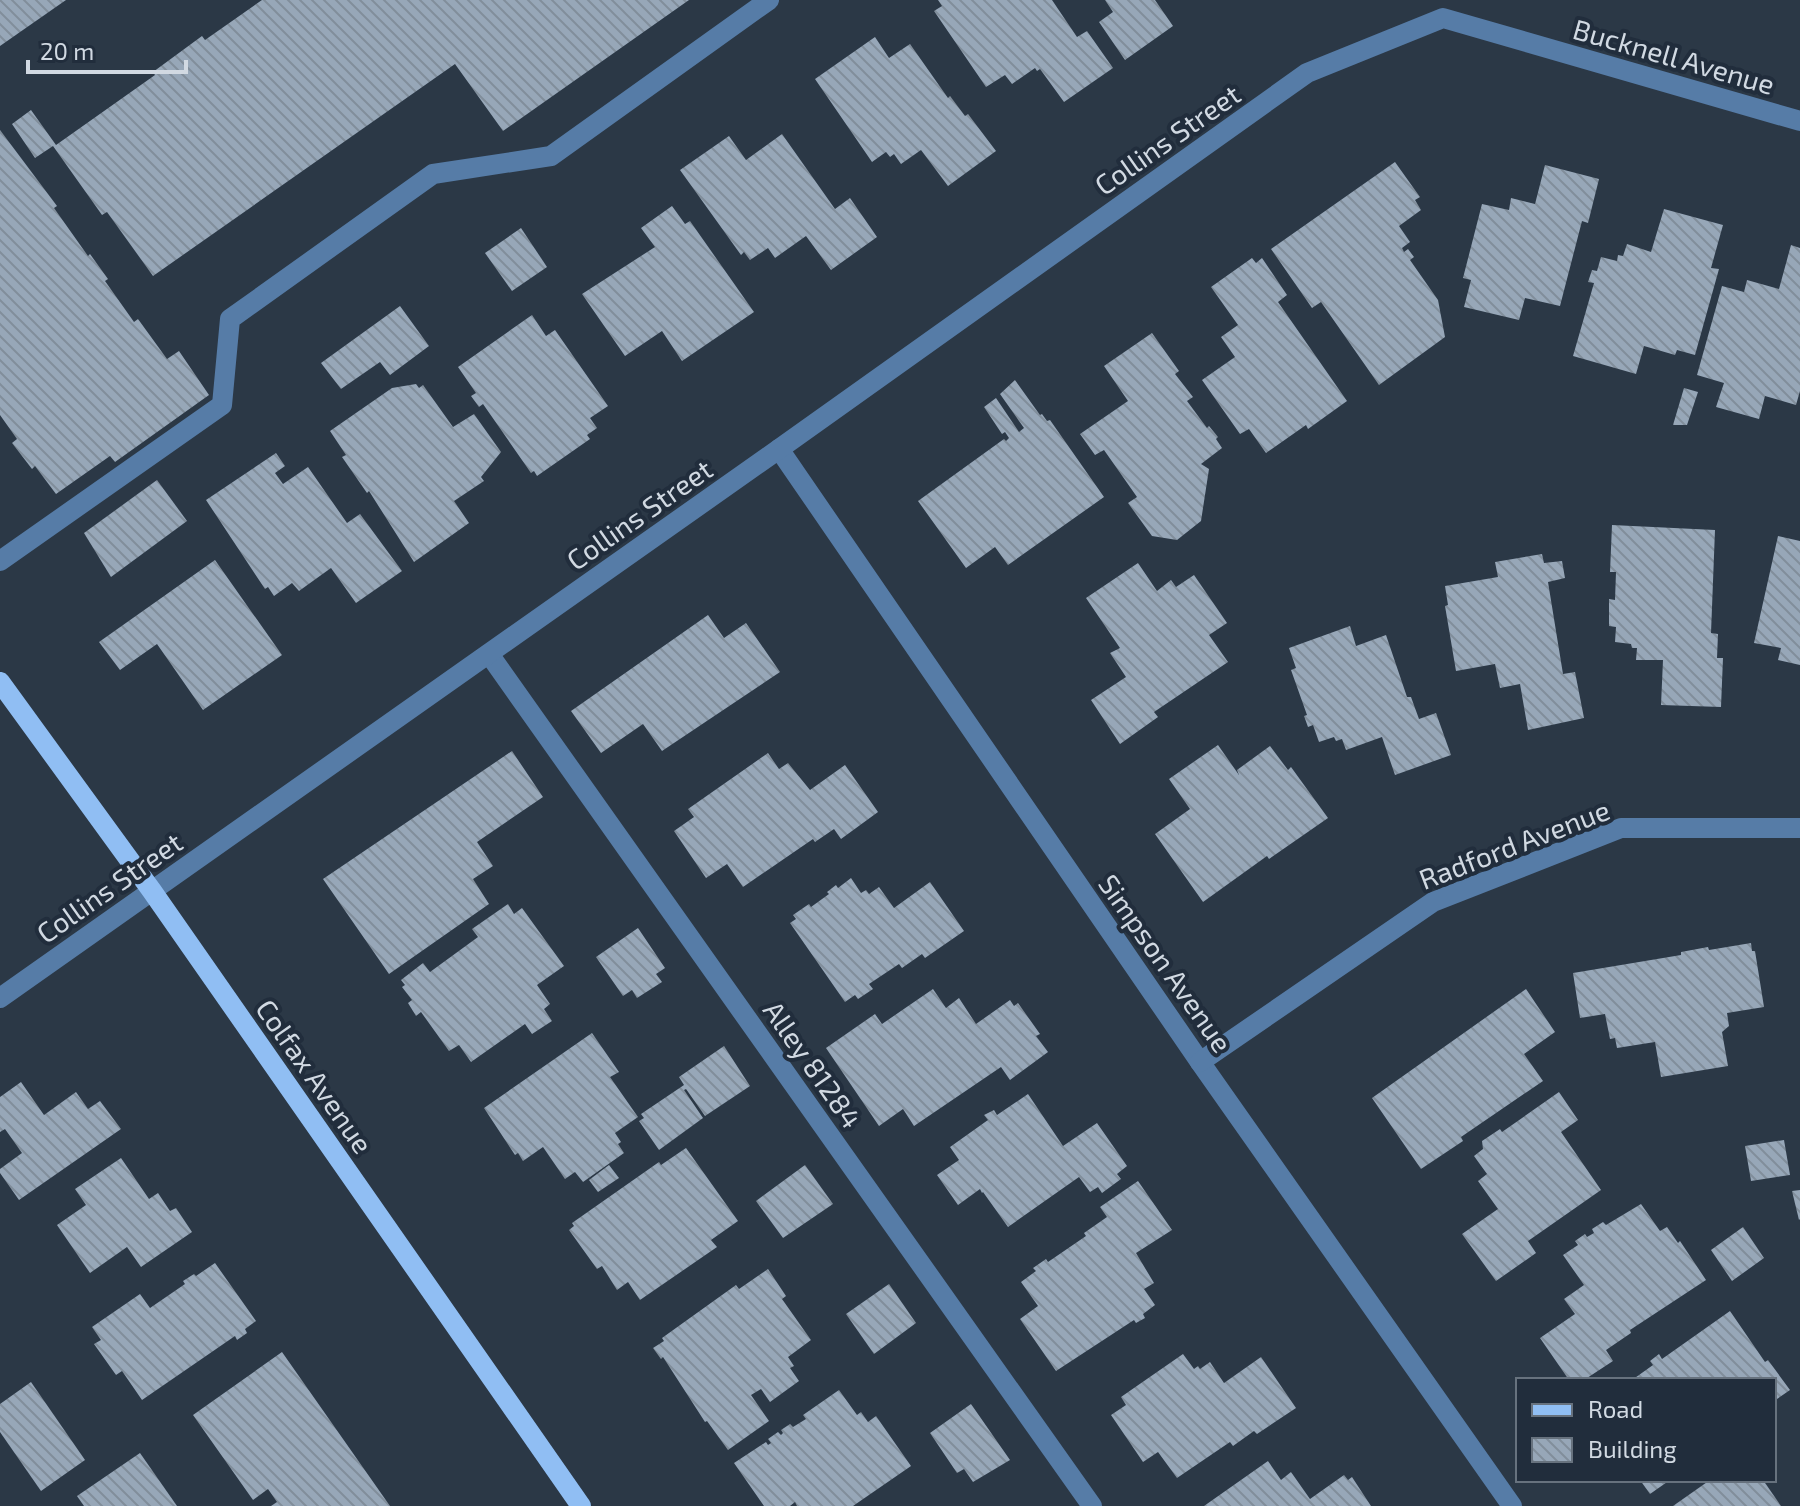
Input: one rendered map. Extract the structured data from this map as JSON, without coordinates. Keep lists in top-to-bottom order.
{
  "streets": {
    "main road": ["Colfax Avenue"],
    "street": [
      "Bucknell Avenue",
      "Collins Street",
      "Radford Avenue",
      "Simpson Avenue",
      "Alley 81284"
    ]
  },
  "crossings": [
    ["Bucknell Avenue", "Collins Street"],
    ["Collins Street", "Simpson Avenue"],
    ["Collins Street", "Alley 81284"],
    ["Collins Street", "Colfax Avenue"],
    ["Radford Avenue", "Simpson Avenue"]
  ],
  "legend": ["Road", "Building"],
  "scale_bar": "20 m"
}
